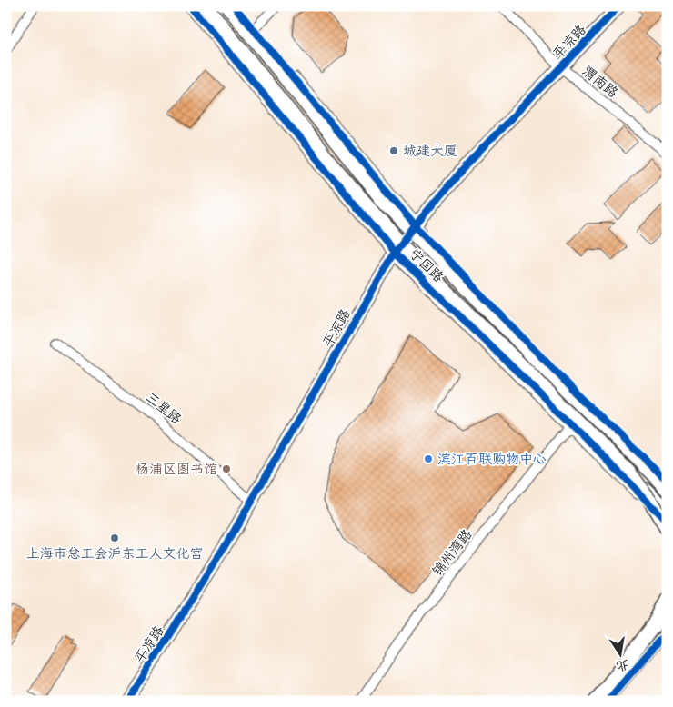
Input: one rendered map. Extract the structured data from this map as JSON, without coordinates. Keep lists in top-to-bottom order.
{
  "streets": {
    "main road": ["平凉路", "宁国路"],
    "street": ["渭南路", "三星路", "锦州湾路"]
  },
  "crossings": [
    ["平凉路", "渭南路"],
    ["平凉路", "宁国路"],
    ["平凉路", "三星路"],
    ["宁国路", "锦州湾路"]
  ],
  "places": [
    "城建大厦",
    "滨江百联购物中心",
    "杨浦区图书馆",
    "上海市总工会沪东工人文化宫"
  ],
  "north": "bottom"
}
